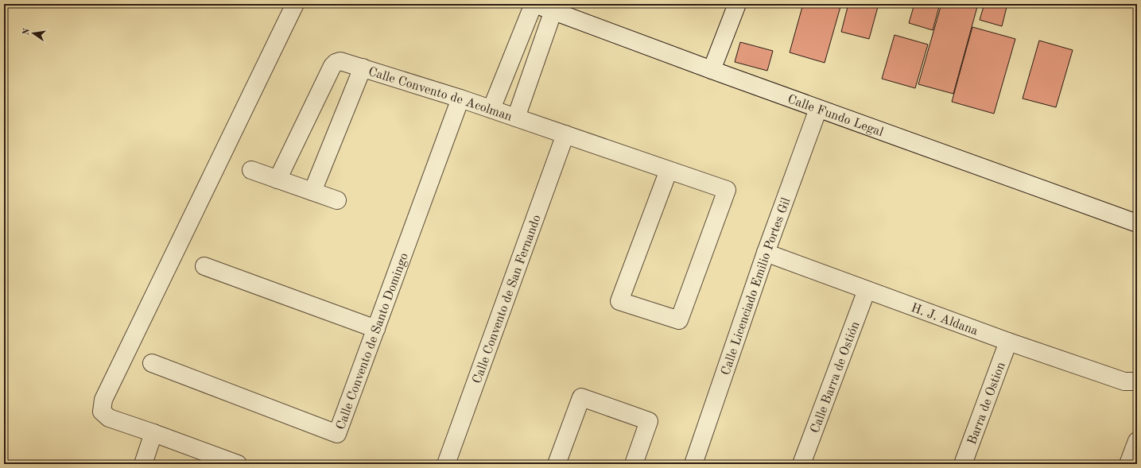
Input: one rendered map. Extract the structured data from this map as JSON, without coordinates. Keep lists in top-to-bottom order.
{
  "streets": {
    "street": [
      "Calle Convento de Acolman",
      "Calle Fundo Legal",
      "Calle Licenciado Emilio Portes Gil",
      "Calle Convento de San Fernando",
      "H. J. Aldana",
      "Calle Convento de Santo Domingo",
      "Calle Barra de Ostión",
      "Barra de Ostion"
    ]
  },
  "crossings": [
    ["Calle Convento de Acolman", "Calle Convento de San Fernando"],
    ["Calle Convento de Acolman", "Calle Convento de Santo Domingo"],
    ["Calle Fundo Legal", "Calle Licenciado Emilio Portes Gil"],
    ["Calle Licenciado Emilio Portes Gil", "H. J. Aldana"],
    ["H. J. Aldana", "Calle Barra de Ostión"],
    ["H. J. Aldana", "Barra de Ostion"]
  ],
  "north": "left"
}
